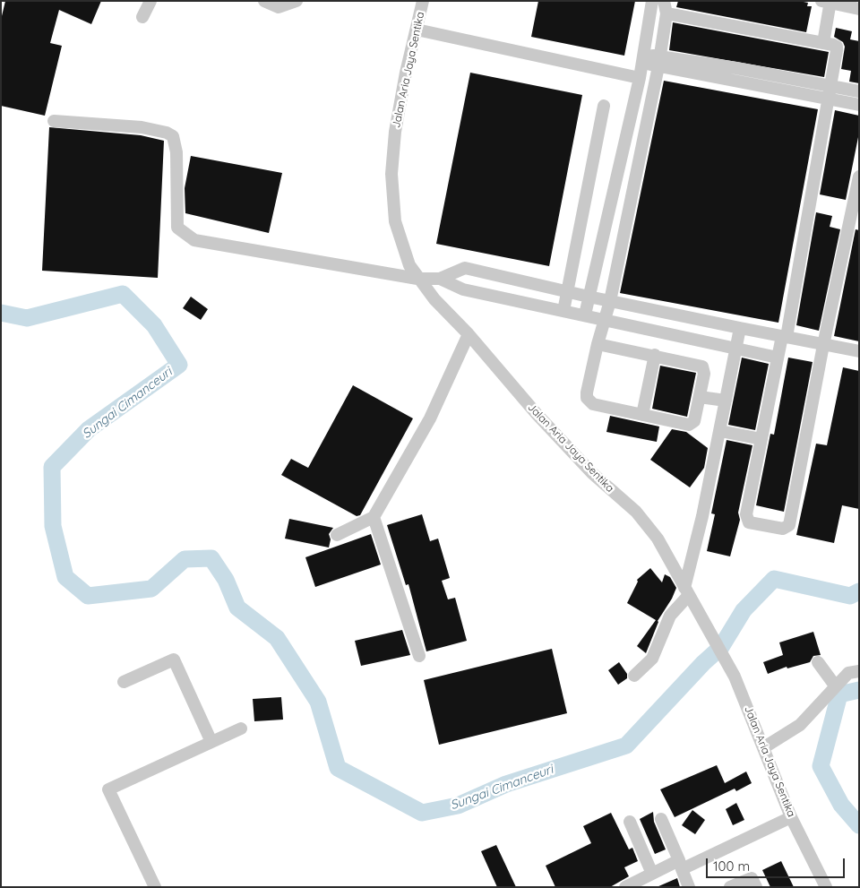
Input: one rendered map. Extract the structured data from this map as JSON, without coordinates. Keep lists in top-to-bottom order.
{
  "streets": {
    "street": ["Jalan Aria Jaya Sentika"]
  },
  "water": ["Sungai Cimanceuri"],
  "scale_bar": "100 m"
}
